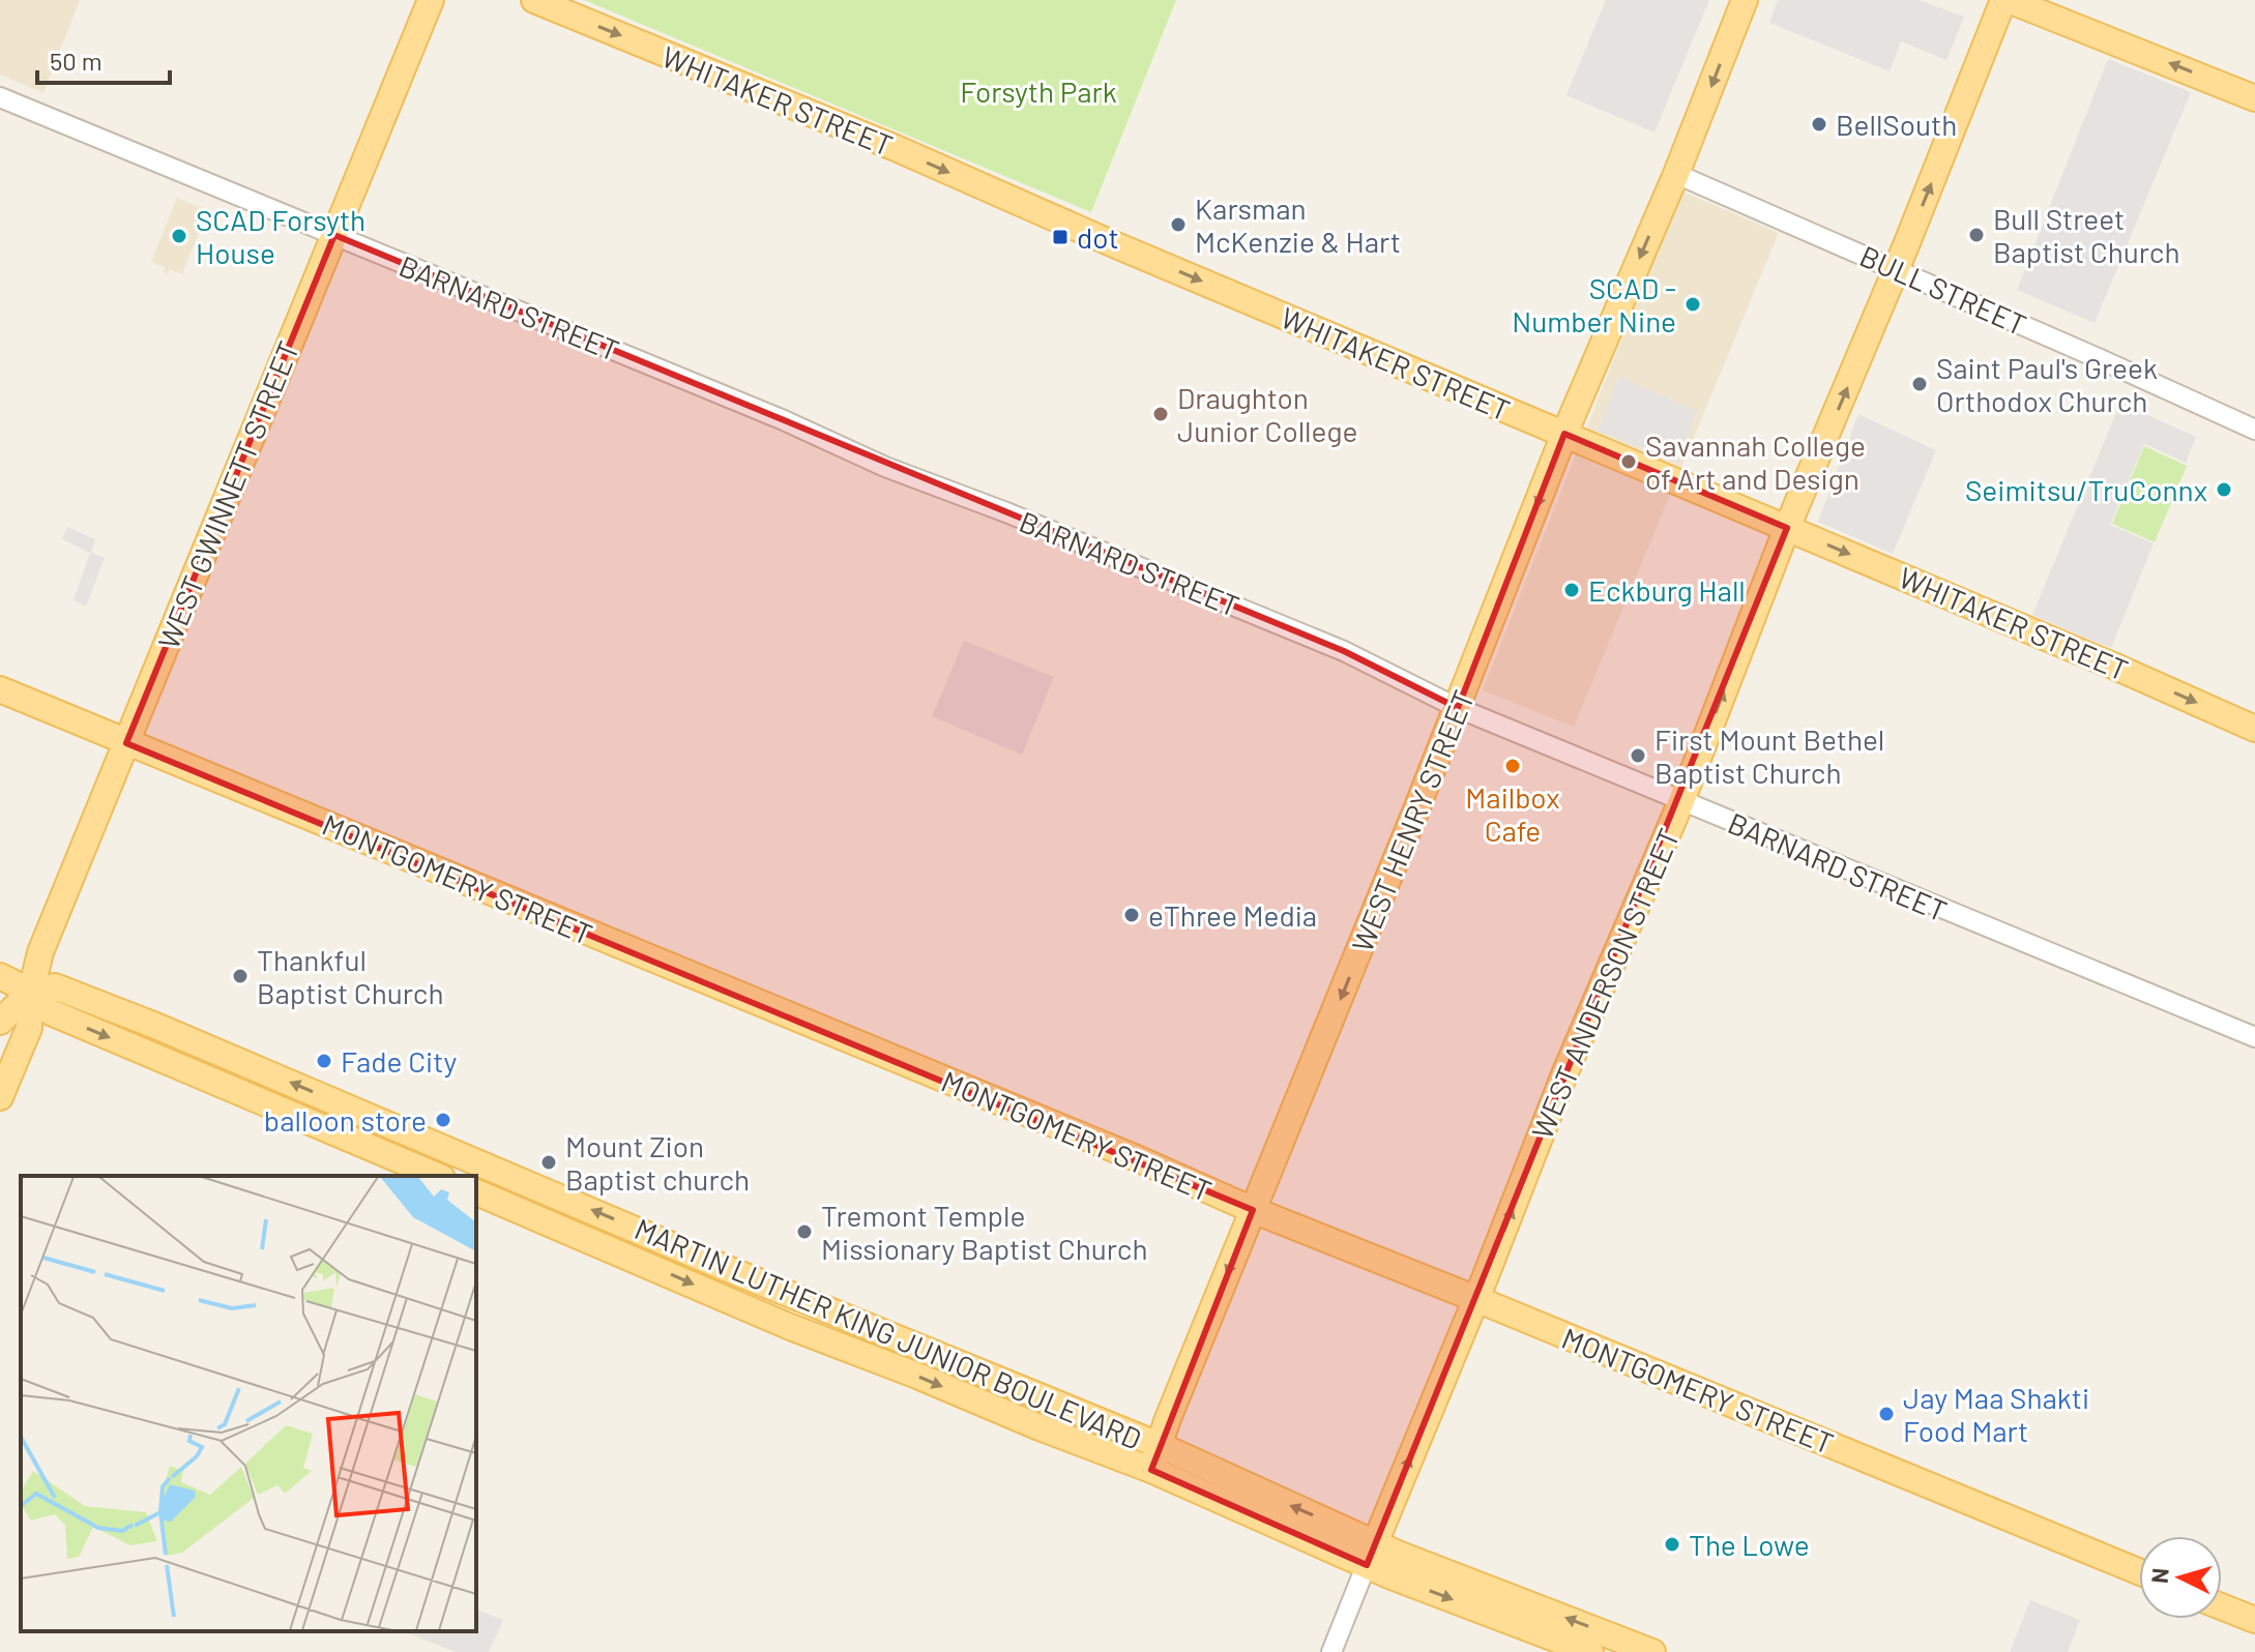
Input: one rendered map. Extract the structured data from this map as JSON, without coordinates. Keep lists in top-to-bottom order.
{
  "streets": {
    "main road": [
      "WHITAKER STREET",
      "WEST GWINNETT STREET",
      "WEST HENRY STREET",
      "MONTGOMERY STREET",
      "WEST ANDERSON STREET",
      "MARTIN LUTHER KING JUNIOR BOULEVARD"
    ],
    "street": ["BULL STREET", "BARNARD STREET"]
  },
  "crossings": [
    ["WHITAKER STREET", "WEST HENRY STREET"],
    ["WHITAKER STREET", "WEST ANDERSON STREET"],
    ["BULL STREET", "WEST HENRY STREET"],
    ["BULL STREET", "WEST ANDERSON STREET"],
    ["BARNARD STREET", "WEST GWINNETT STREET"],
    ["BARNARD STREET", "WEST HENRY STREET"],
    ["BARNARD STREET", "WEST ANDERSON STREET"],
    ["WEST GWINNETT STREET", "MONTGOMERY STREET"],
    ["WEST GWINNETT STREET", "MARTIN LUTHER KING JUNIOR BOULEVARD"],
    ["WEST HENRY STREET", "MONTGOMERY STREET"],
    ["WEST HENRY STREET", "MARTIN LUTHER KING JUNIOR BOULEVARD"],
    ["MONTGOMERY STREET", "WEST ANDERSON STREET"],
    ["WEST ANDERSON STREET", "MARTIN LUTHER KING JUNIOR BOULEVARD"]
  ],
  "one_way": ["WHITAKER STREET", "WEST HENRY STREET", "WEST ANDERSON STREET"],
  "parks": ["Forsyth Park"],
  "places": {
    "other": [
      "BellSouth",
      "Karsman McKenzie & Hart",
      "Bull Street Baptist Church",
      "SCAD Forsyth House",
      "SCAD - Number Nine",
      "Saint Paul's Greek Orthodox Church",
      "Draughton Junior College",
      "Savannah College of Art and Design",
      "Seimitsu/TruConnx",
      "Eckburg Hall",
      "First Mount Bethel Baptist Church",
      "Mailbox Cafe",
      "eThree Media",
      "Thankful Baptist Church",
      "Fade City",
      "balloon store",
      "Mount Zion Baptist church",
      "Tremont Temple Missionary Baptist Church",
      "Jay Maa Shakti Food Mart",
      "The Lowe"
    ],
    "transit": ["dot"]
  },
  "scale_bar": "50 m",
  "north": "left"
}
